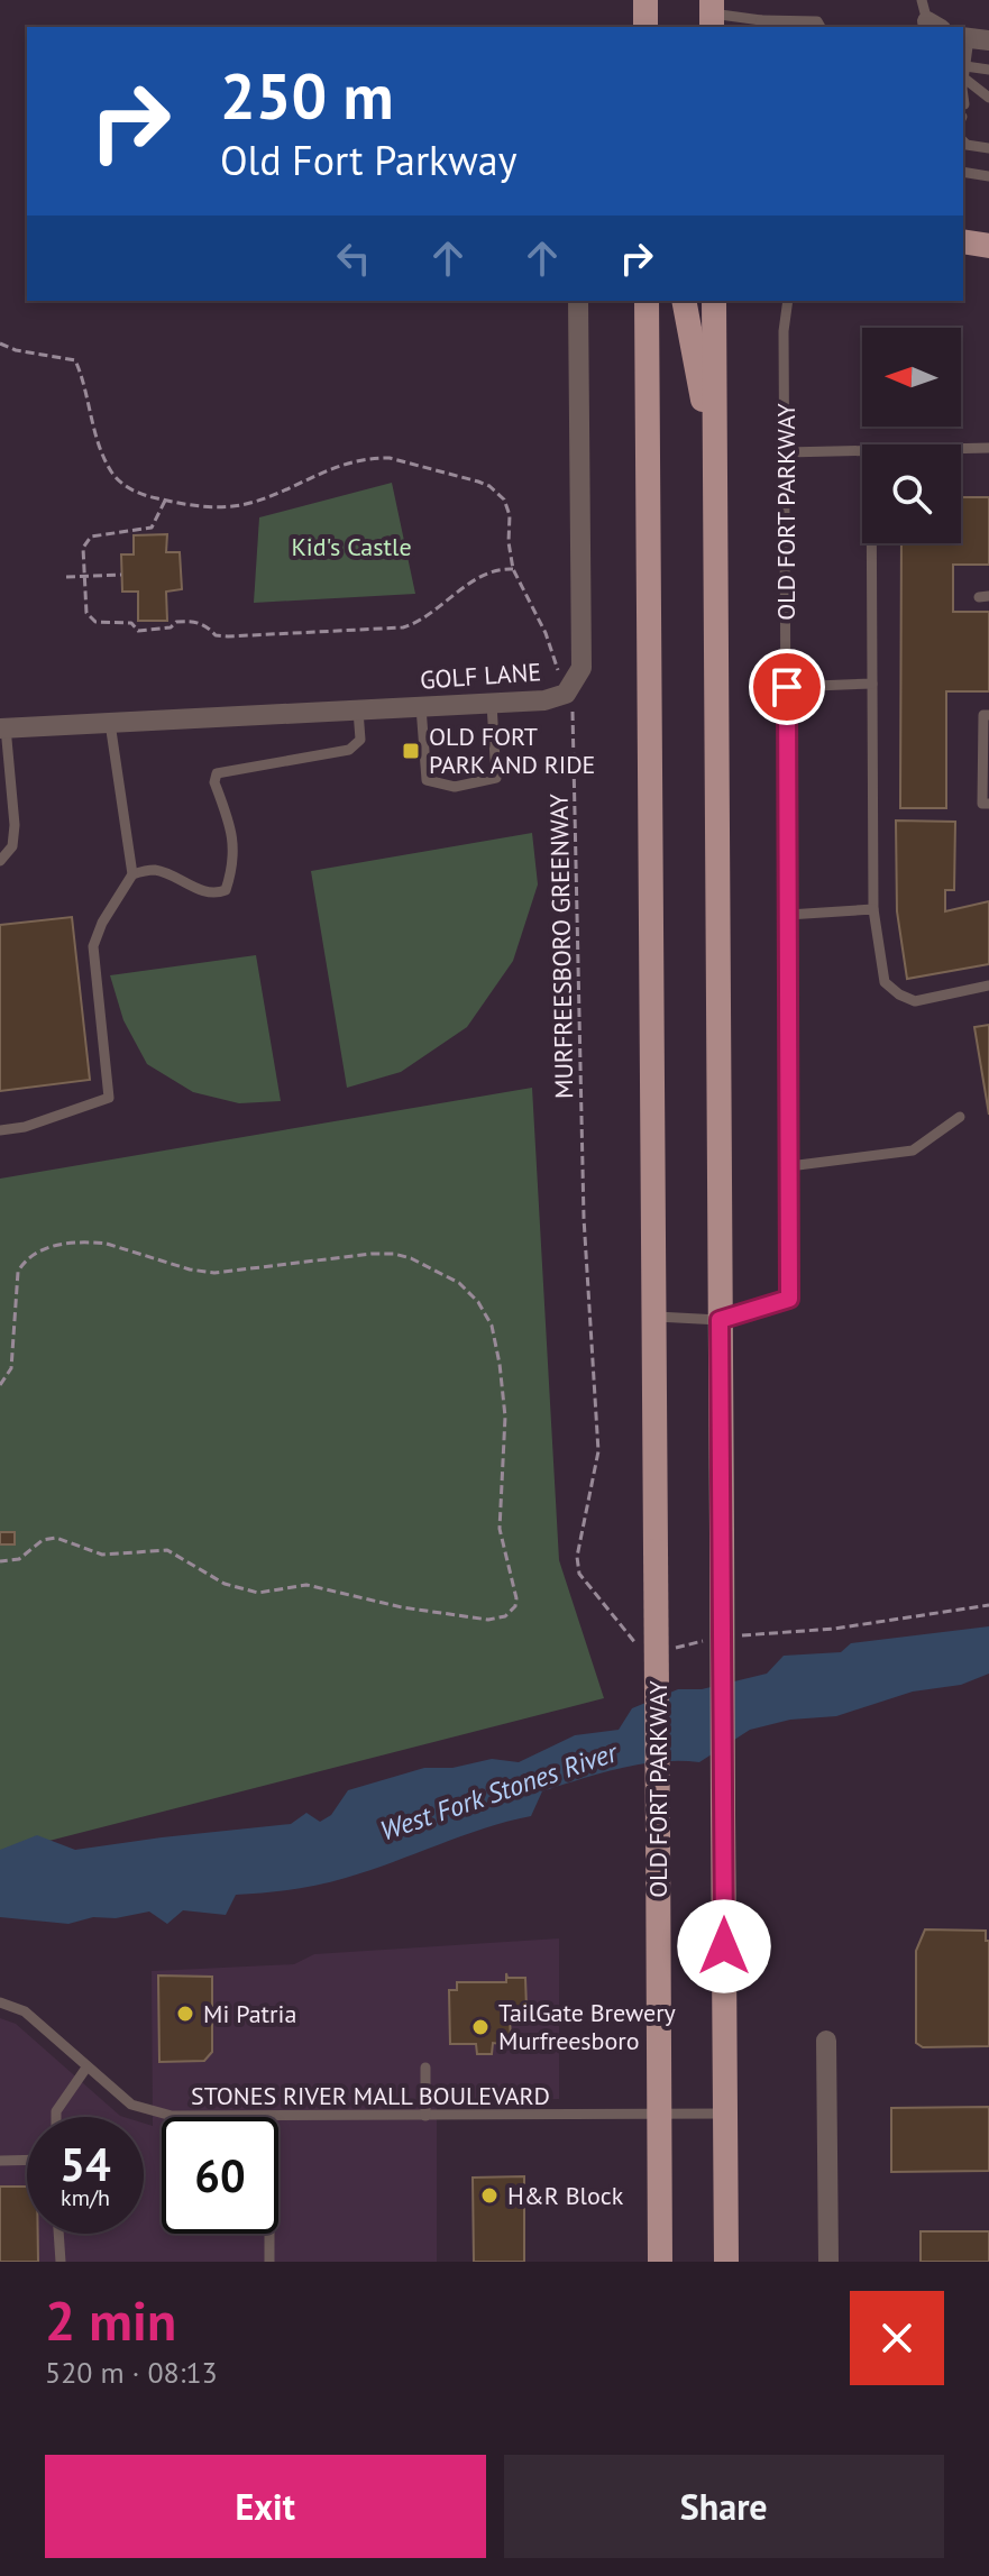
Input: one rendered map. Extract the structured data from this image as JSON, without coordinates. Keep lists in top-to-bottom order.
{
  "streets": {
    "main road": ["OLD FORT PARKWAY"],
    "street": ["GOLF LANE"],
    "lane": ["STONES RIVER MALL BOULEVARD"],
    "path": ["MURFREESBORO GREENWAY"]
  },
  "crossings": [
    ["OLD FORT PARKWAY", "STONES RIVER MALL BOULEVARD"],
    ["GOLF LANE", "MURFREESBORO GREENWAY"]
  ],
  "water": ["West Fork Stones River"],
  "parks": ["Kid's Castle"],
  "places": {
    "transit": ["OLD FORT PARK AND RIDE"],
    "other": ["Mi Patria", "TailGate Brewery Murfreesboro", "H&R Block"]
  },
  "north": "left",
  "page": {
    "turn": ["250 m", "Old Fort Parkway"],
    "speed": "54 km/h",
    "limit": "60",
    "heading": ["2 min", "520 m · 08:13"],
    "buttons": ["Exit", "Share"]
  }
}
